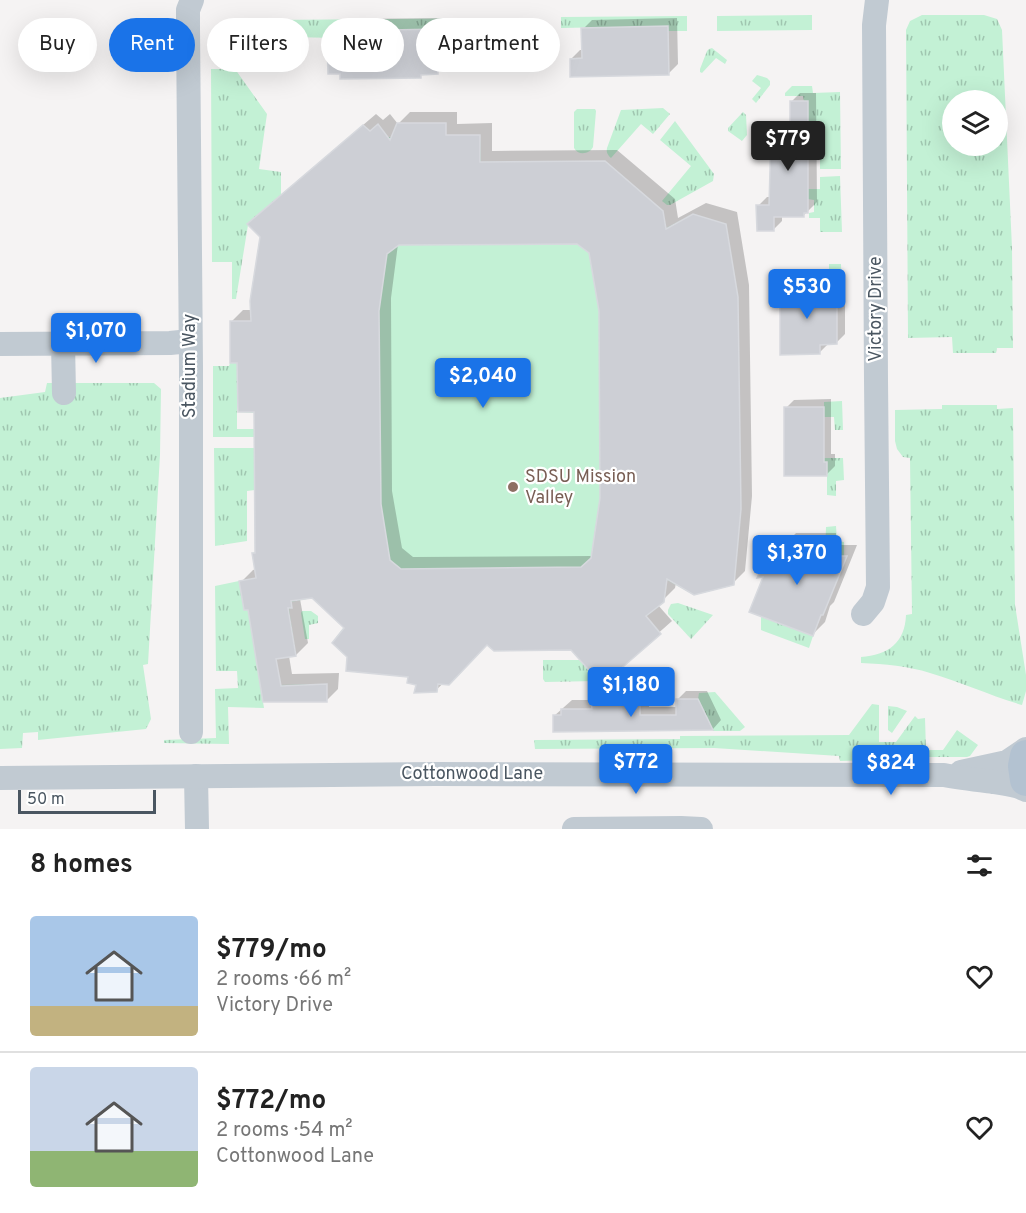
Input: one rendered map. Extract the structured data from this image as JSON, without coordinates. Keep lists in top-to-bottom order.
{
  "streets": {
    "street": ["Victory Drive", "Stadium Way", "Cottonwood Lane"]
  },
  "places": ["SDSU Mission Valley"],
  "scale_bar": "50 m",
  "page": {
    "chip": [
      "Buy",
      "Rent",
      "Filters",
      "New",
      "Apartment"
    ],
    "price": [
      "$779",
      "$530",
      "$1,070",
      "$2,040",
      "$1,370",
      "$1,180",
      "$772",
      "$824"
    ],
    "scale": "50 m",
    "heading": "8 homes",
    "list": [
      {
        "name": "$779/mo",
        "note": "2 rooms · 66 m² · Victory Drive"
      },
      {
        "name": "$772/mo",
        "note": "2 rooms · 54 m² · Cottonwood Lane"
      }
    ]
  }
}
